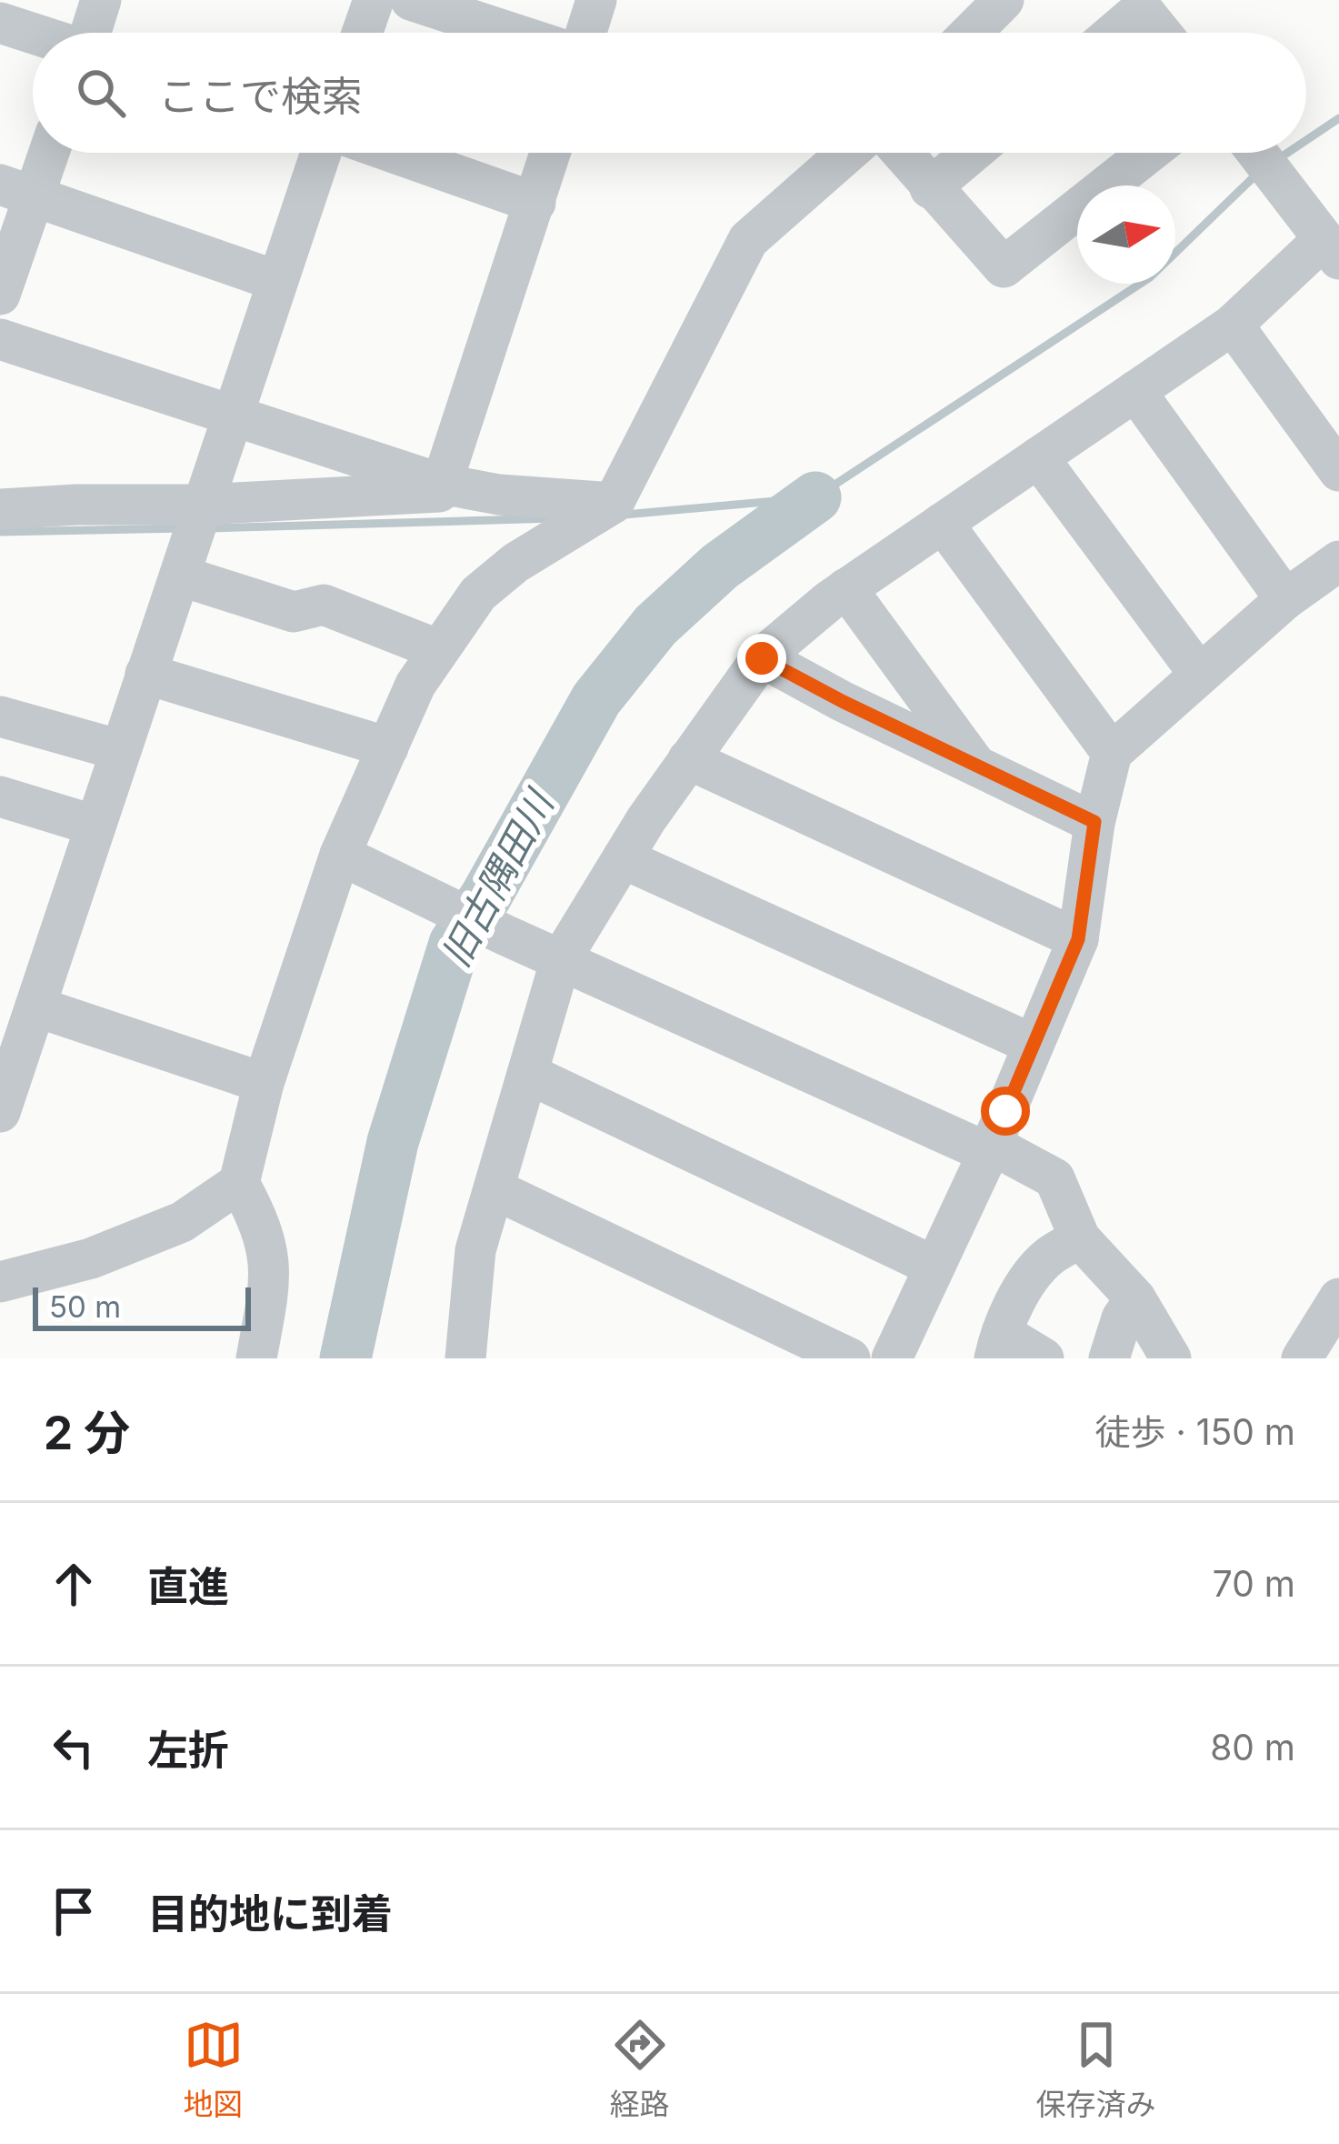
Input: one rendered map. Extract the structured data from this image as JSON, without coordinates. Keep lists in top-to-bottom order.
{
  "water": ["旧古隅田川"],
  "scale_bar": "50 m",
  "north": "right",
  "page": {
    "search": "ここで検索",
    "scale": "50 m",
    "heading": ["2 分", "徒歩 · 150 m"],
    "list": [
      ["直進", "70 m"],
      ["左折", "80 m"],
      "目的地に到着"
    ],
    "nav": ["地図", "経路", "保存済み"]
  }
}
